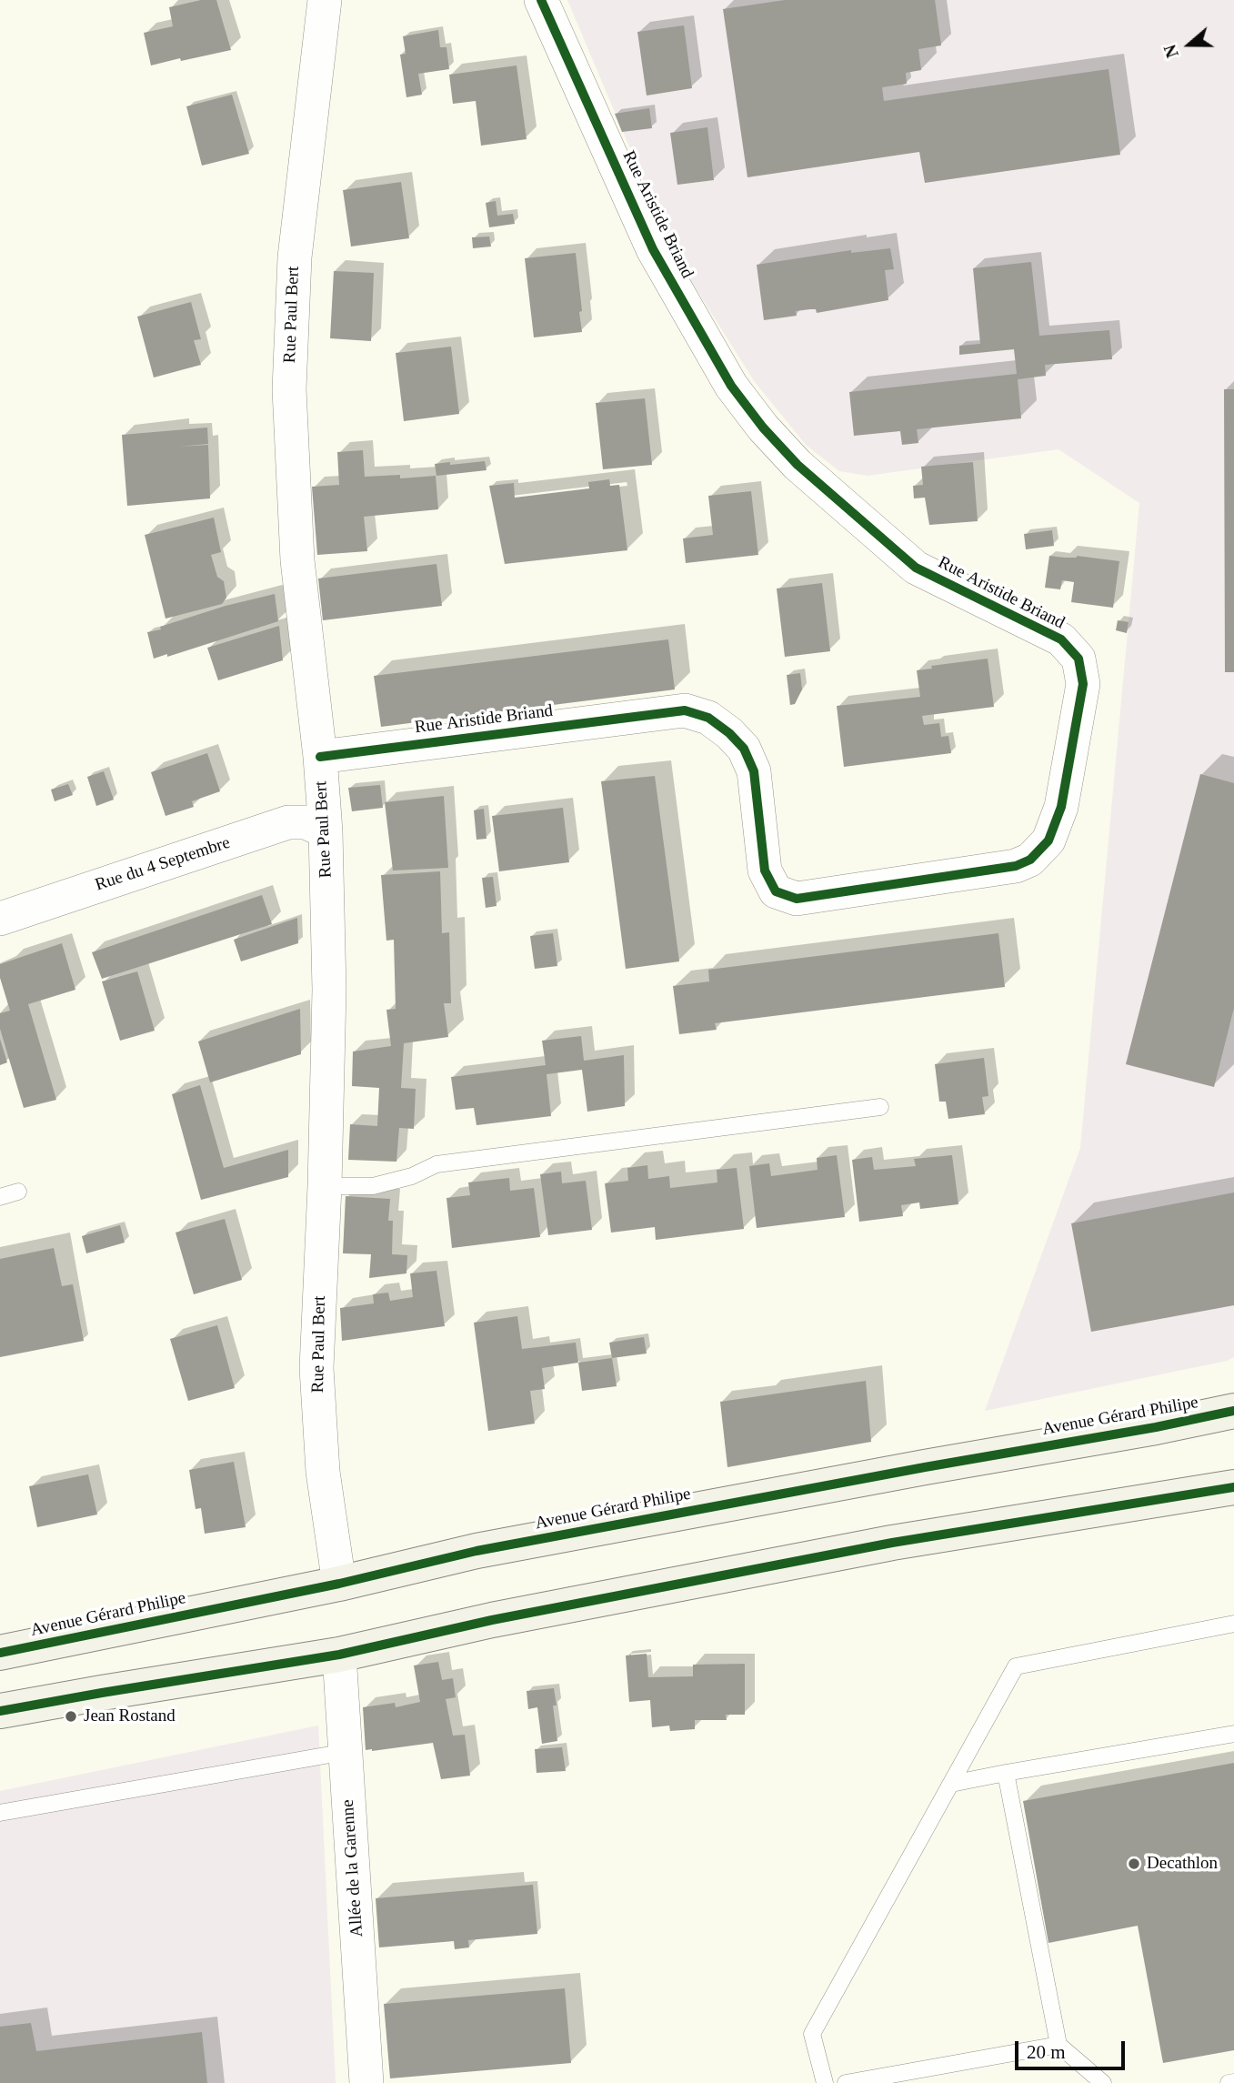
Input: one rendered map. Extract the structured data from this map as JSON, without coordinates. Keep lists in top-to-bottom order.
{
  "streets": {
    "main road": ["Avenue Gérard Philipe"],
    "street": [
      "Rue Aristide Briand",
      "Rue Paul Bert",
      "Rue du 4 Septembre",
      "Allée de la Garenne"
    ]
  },
  "crossings": [
    ["Rue Aristide Briand", "Rue Paul Bert"],
    ["Rue Paul Bert", "Rue du 4 Septembre"],
    ["Rue Paul Bert", "Avenue Gérard Philipe"]
  ],
  "places": ["Jean Rostand", "Decathlon"],
  "scale_bar": "20 m",
  "north": "left"
}
